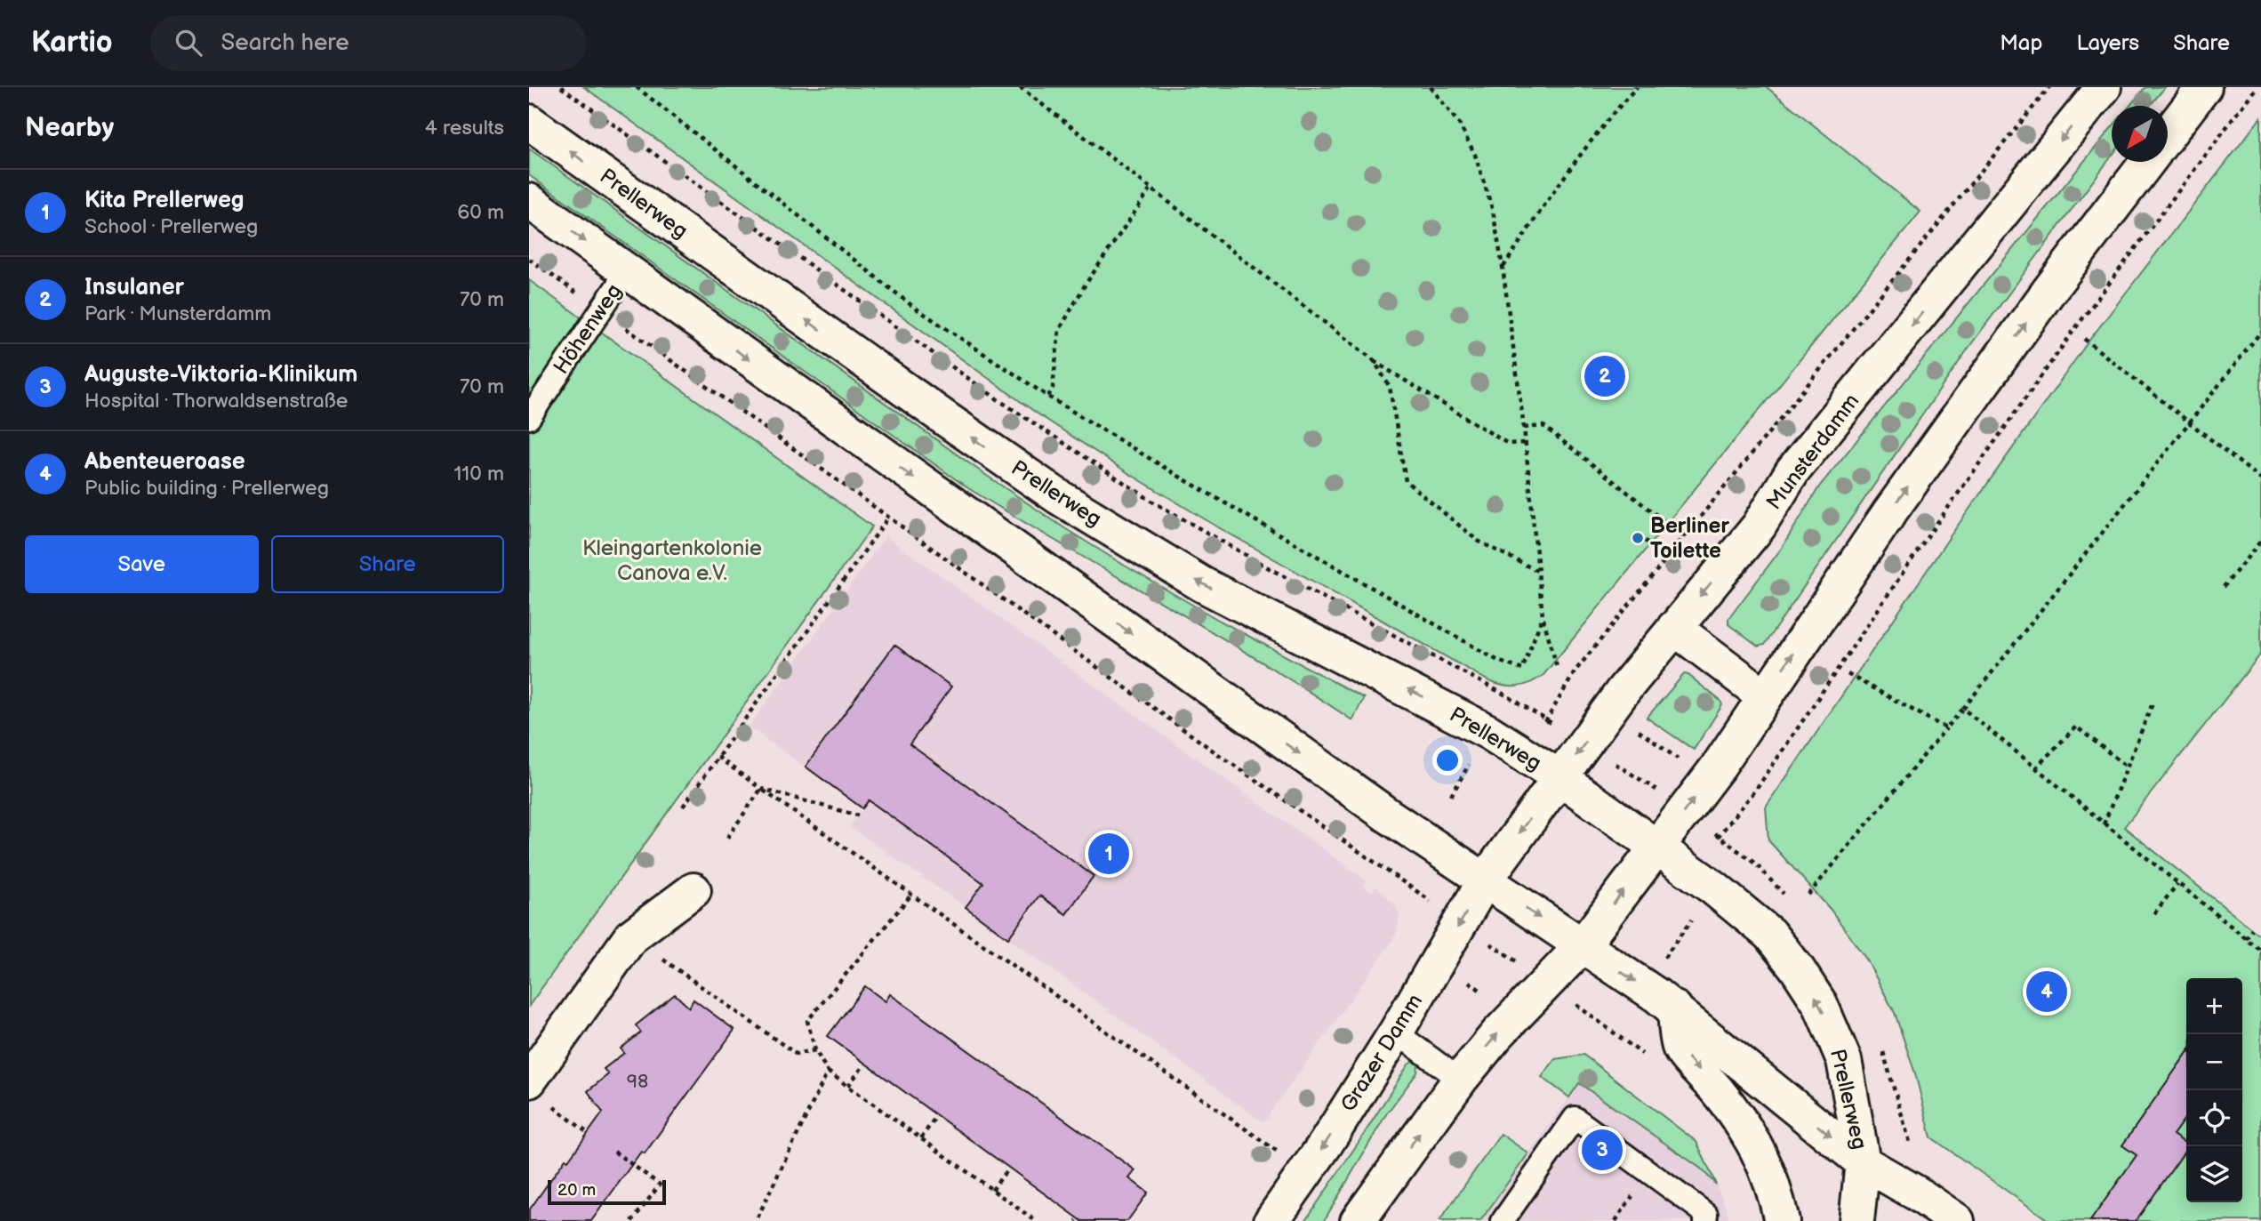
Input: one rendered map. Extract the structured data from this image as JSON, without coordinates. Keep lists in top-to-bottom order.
{
  "streets": {
    "main road": ["Prellerweg", "Munsterdamm", "Grazer Damm"],
    "lane": ["Höhenweg"]
  },
  "crossings": [
    ["Prellerweg", "Höhenweg"],
    ["Prellerweg", "Munsterdamm"],
    ["Prellerweg", "Grazer Damm"],
    ["Munsterdamm", "Grazer Damm"]
  ],
  "parks": ["Kleingartenkolonie Canova e.V."],
  "places": ["Berliner Toilette"],
  "house_numbers": ["98"],
  "scale_bar": "20 m",
  "north": "bottom left",
  "page": {
    "header": "Kartio",
    "search": "Search here",
    "nav": ["Map", "Layers", "Share"],
    "heading": ["Nearby", "4 results"],
    "list": [
      {
        "mark": "1",
        "name": "Kita Prellerweg",
        "note": "School · Prellerweg",
        "value": "60 m"
      },
      {
        "mark": "2",
        "name": "Insulaner",
        "note": "Park · Munsterdamm",
        "value": "70 m"
      },
      {
        "mark": "3",
        "name": "Auguste-Viktoria-Klinikum",
        "note": "Hospital · Thorwaldsenstraße",
        "value": "70 m"
      },
      {
        "mark": "4",
        "name": "Abenteueroase",
        "note": "Public building · Prellerweg",
        "value": "110 m"
      }
    ],
    "pins": [
      "2",
      "1",
      "4",
      "3"
    ],
    "buttons": ["Save", "Share"],
    "map_buttons": ["+", "−"],
    "scale": "20 m"
  }
}
